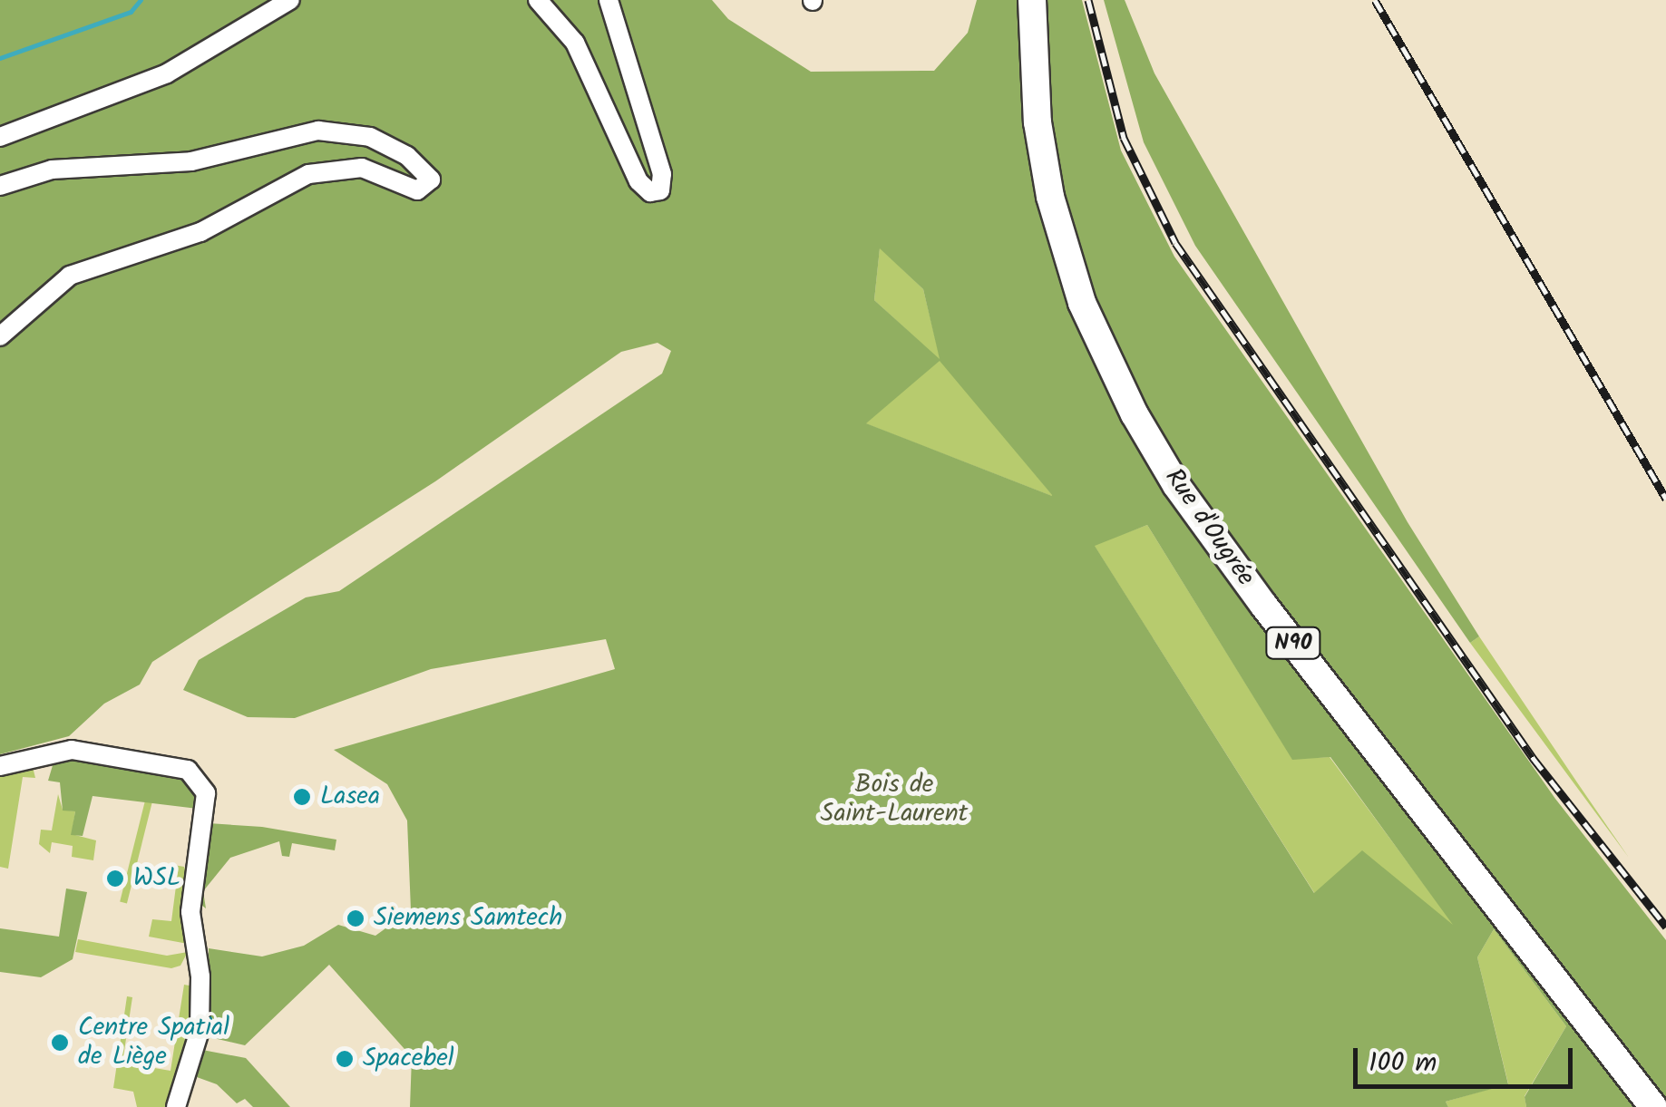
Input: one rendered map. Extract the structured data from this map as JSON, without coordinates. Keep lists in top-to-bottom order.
{
  "streets": {
    "main road": ["Rue d'Ougrée", "N90"]
  },
  "parks": ["Bois de Saint-Laurent"],
  "places": [
    "Lasea",
    "WSL",
    "Siemens Samtech",
    "Centre Spatial de Liège",
    "Spacebel"
  ],
  "scale_bar": "100 m"
}
